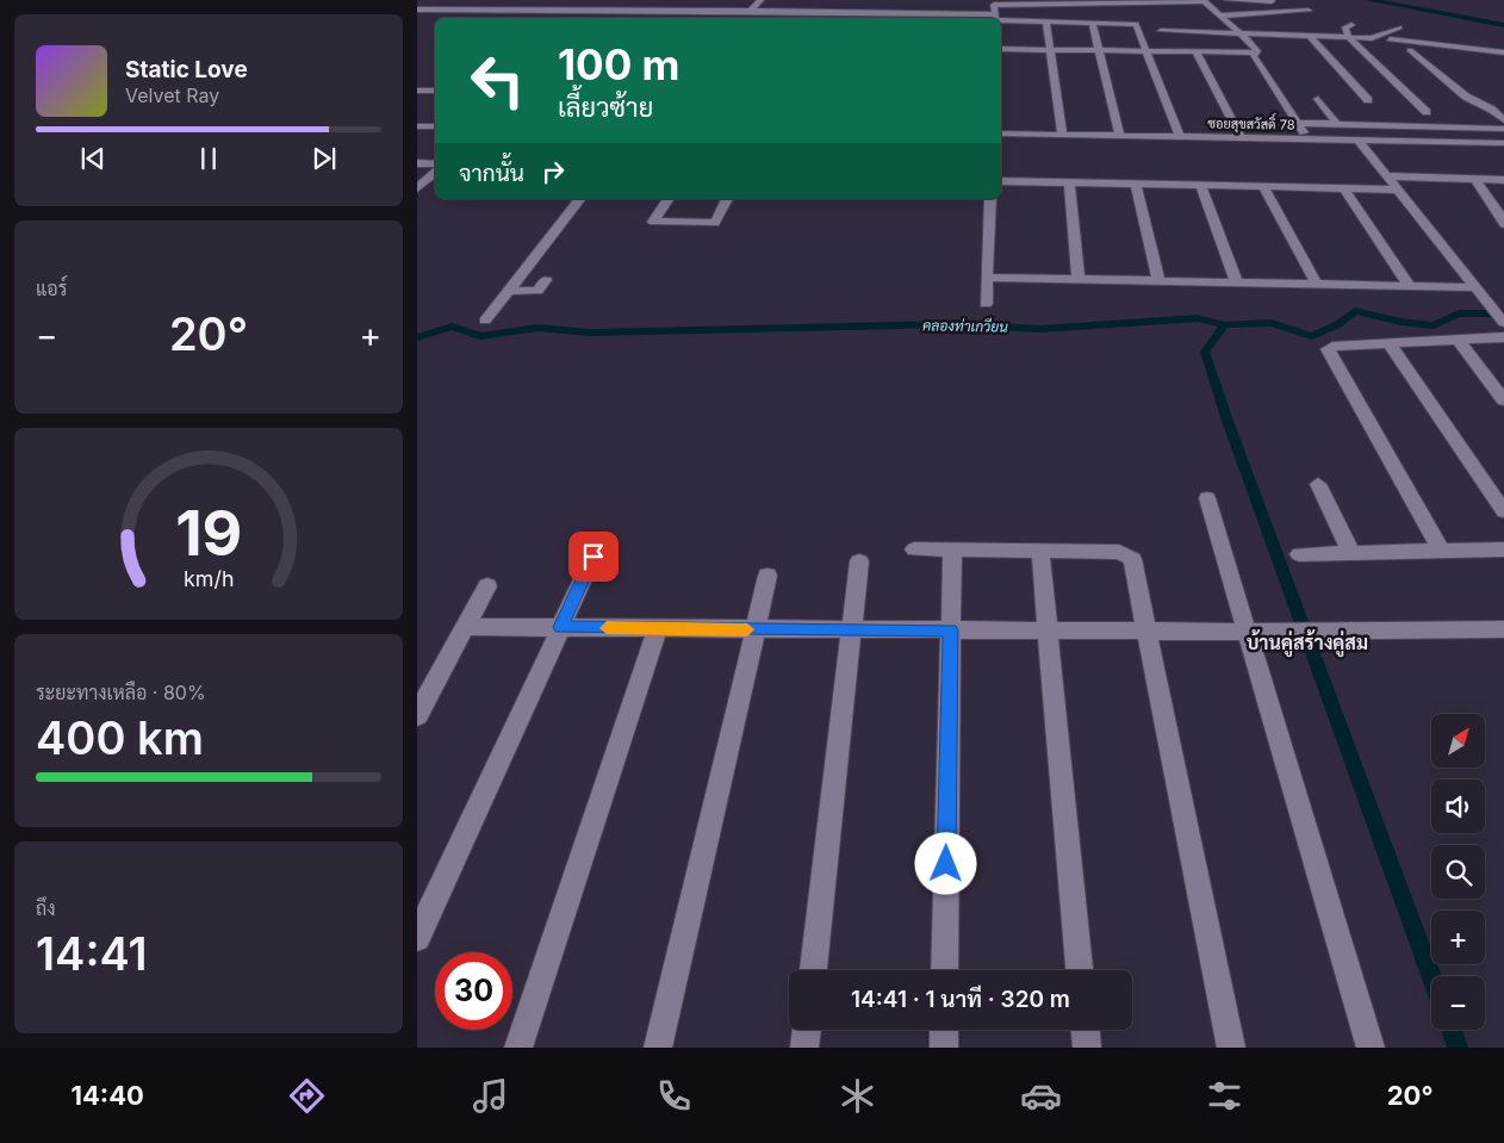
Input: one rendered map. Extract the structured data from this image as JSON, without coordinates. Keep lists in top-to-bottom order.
{
  "streets": {
    "street": ["ซอยสุขสวัสดิ์ 78"]
  },
  "districts": ["บ้านคู่สร้างคู่สม"],
  "water": ["คลองท่าเกวียน"],
  "north": "top right",
  "page": {
    "turn": ["100 m", "เลี้ยวซ้าย"],
    "song": ["Static Love", "Velvet Ray"],
    "then": "จากนั้น",
    "tile": [
      "แอร์",
      ["ระยะทางเหลือ · 80%", "400 km"],
      ["ถึง", "14:41"]
    ],
    "heat": ["−", "20°", "+"],
    "map_buttons": ["+", "−"],
    "limit": "30",
    "trip": "14:41 · 1 นาที · 320 m",
    "tabs": ["14:40", "20°"],
    "gauge": ["19", "km/h"]
  }
}
